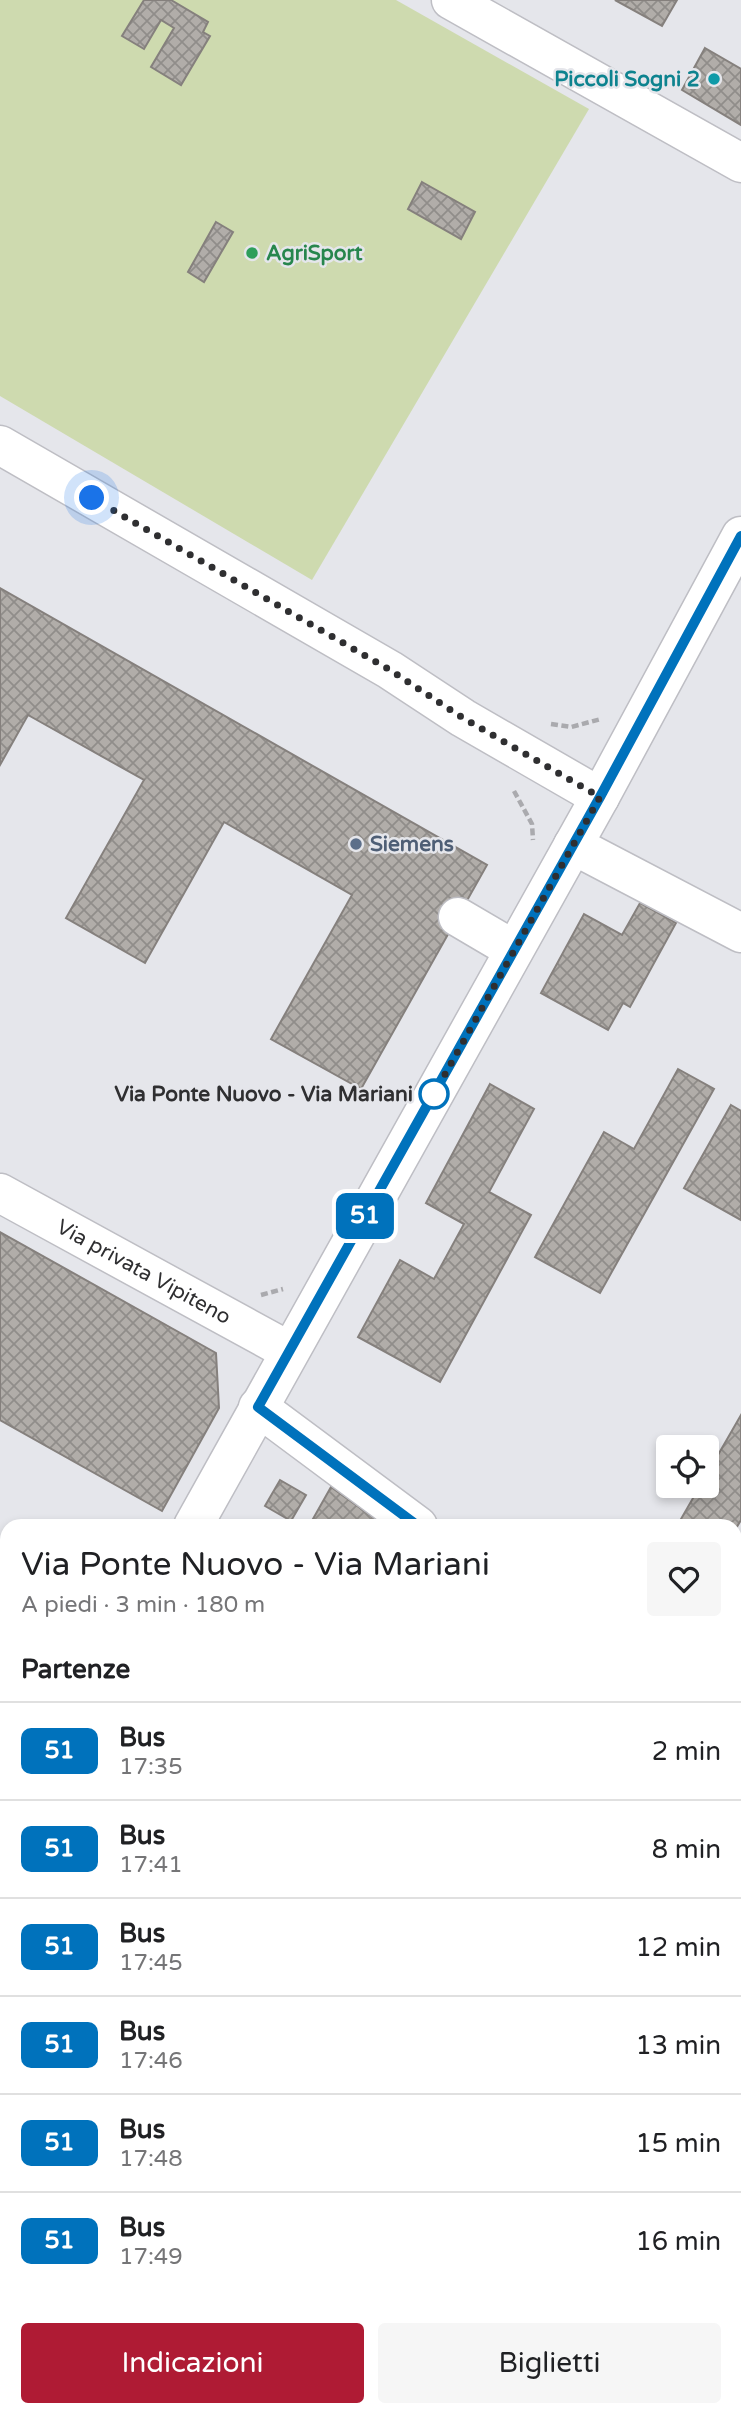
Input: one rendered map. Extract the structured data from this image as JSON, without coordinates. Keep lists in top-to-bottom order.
{
  "streets": {
    "street": ["Via privata Vipiteno"]
  },
  "places": [
    "Piccoli Sogni 2",
    "AgriSport",
    "Siemens",
    "Via Ponte Nuovo - Via Mariani"
  ],
  "lines": ["bus line 51"],
  "page": {
    "on_map": "51",
    "heading": [
      ["Via Ponte Nuovo - Via Mariani", "A piedi · 3 min · 180 m"],
      "Partenze"
    ],
    "list": [
      {
        "mark": "51",
        "name": "Bus",
        "note": "17:35",
        "value": "2 min"
      },
      {
        "mark": "51",
        "name": "Bus",
        "note": "17:41",
        "value": "8 min"
      },
      {
        "mark": "51",
        "name": "Bus",
        "note": "17:45",
        "value": "12 min"
      },
      {
        "mark": "51",
        "name": "Bus",
        "note": "17:46",
        "value": "13 min"
      },
      {
        "mark": "51",
        "name": "Bus",
        "note": "17:48",
        "value": "15 min"
      },
      {
        "mark": "51",
        "name": "Bus",
        "note": "17:49",
        "value": "16 min"
      }
    ],
    "buttons": ["Indicazioni", "Biglietti"]
  }
}
